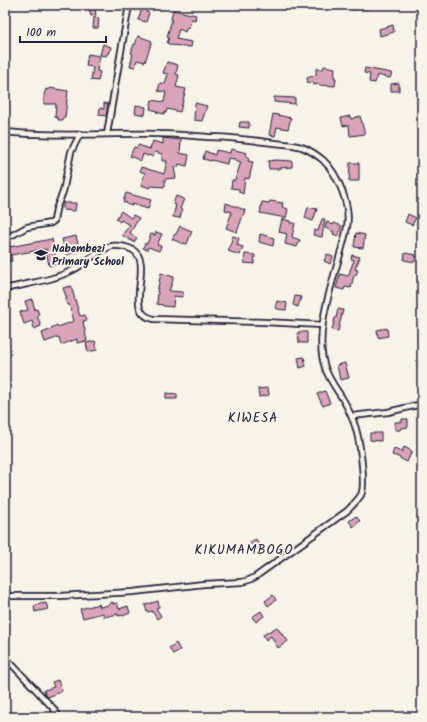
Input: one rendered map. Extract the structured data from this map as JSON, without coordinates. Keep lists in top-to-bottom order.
{
  "districts": ["KIWESA", "KIKUMAMBOGO"],
  "places": {
    "school or university": ["Nabembezi Primary School"]
  },
  "scale_bar": "100 m"
}
